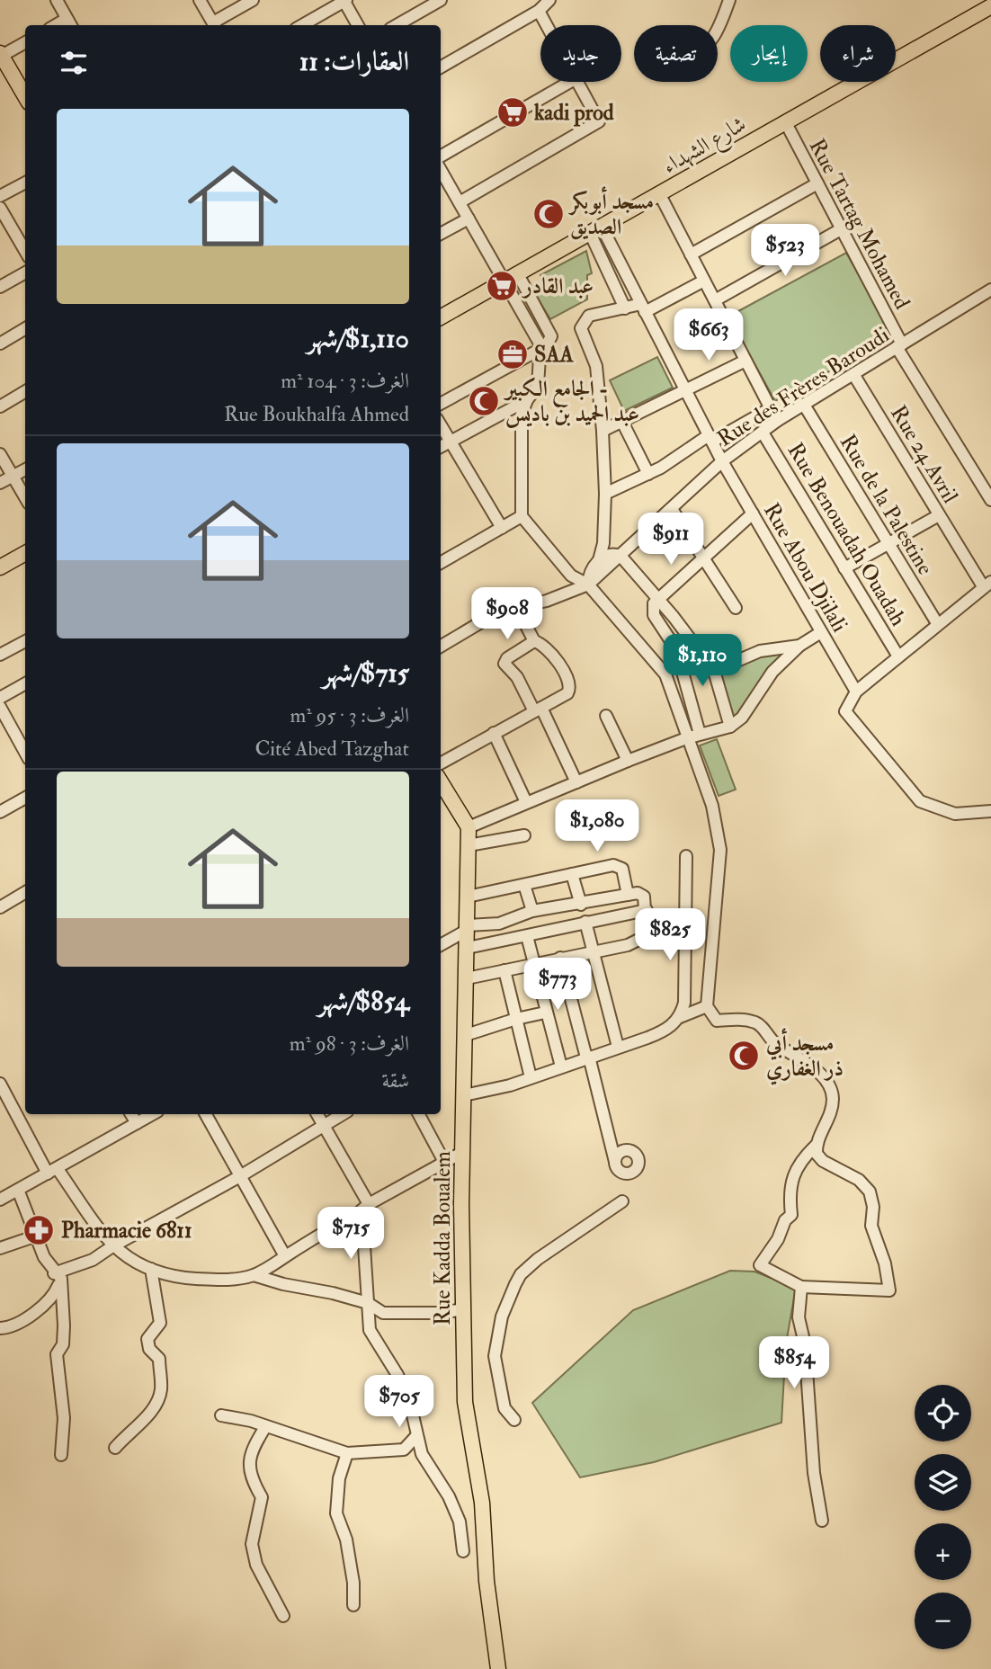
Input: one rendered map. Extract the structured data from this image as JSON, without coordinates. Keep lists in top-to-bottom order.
{
  "streets": {
    "main road": ["شارع الشهداء", "Rue Kadda Boualem"],
    "street": [
      "Rue Tartag Mohamed",
      "Rue des Frères Baroudi",
      "Rue 24 Avril",
      "Rue de la Palestine",
      "Rue Benouadah Ouadah",
      "Rue Abou Djilali"
    ]
  },
  "crossings": [
    ["شارع الشهداء", "Rue Tartag Mohamed"],
    ["شارع الشهداء", "Rue Abou Djilali"],
    ["Rue Tartag Mohamed", "Rue des Frères Baroudi"],
    ["Rue des Frères Baroudi", "Rue 24 Avril"],
    ["Rue des Frères Baroudi", "Rue de la Palestine"],
    ["Rue des Frères Baroudi", "Rue Benouadah Ouadah"],
    ["Rue des Frères Baroudi", "Rue Abou Djilali"]
  ],
  "places": {
    "supermarket": ["kadi prod", "عبد القادر"],
    "mosque": ["مسجد أبوبكر الصديق", "الجامع الكبير - عبد الحميد بن باديس", "مسجد أبي ذر الغفاري"],
    "office": ["SAA"],
    "pharmacy": ["Pharmacie 6811"]
  },
  "page": {
    "chip": [
      "شراء",
      "إيجار",
      "تصفية",
      "جديد"
    ],
    "heading": "العقارات: 11",
    "list": [
      {
        "name": "$1,110/شهر",
        "note": "الغرف: 3 · 104 m² · Rue Boukhalfa Ahmed"
      },
      {
        "name": "$715/شهر",
        "note": "الغرف: 3 · 95 m² · Cité Abed Tazghat"
      },
      {
        "name": "$854/شهر",
        "note": "الغرف: 3 · 98 m² · شقة"
      }
    ],
    "price": [
      "$523",
      "$663",
      "$911",
      "$908",
      "$1,110",
      "$1,080",
      "$825",
      "$773",
      "$715",
      "$854",
      "$705"
    ],
    "map_buttons": ["+", "−"]
  }
}
